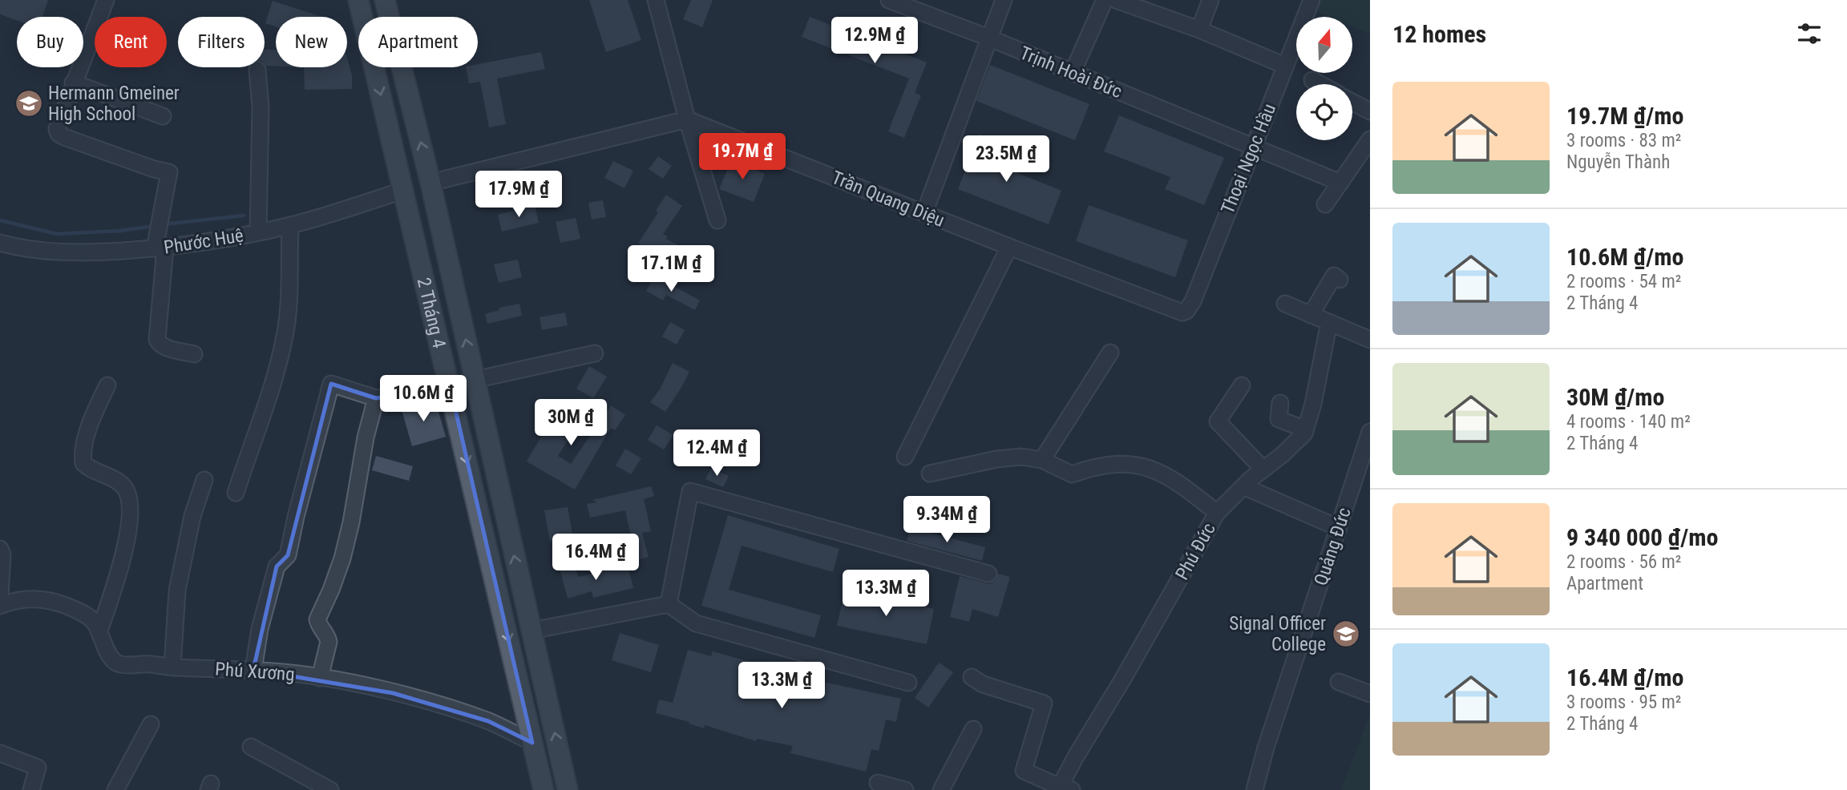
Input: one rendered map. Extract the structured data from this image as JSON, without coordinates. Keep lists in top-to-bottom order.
{
  "streets": {
    "main road": ["2 Tháng 4"],
    "street": [
      "Trịnh Hoài Đức",
      "Thoại Ngọc Hầu",
      "Trần Quang Diệu",
      "Phước Huệ",
      "Quảng Đức",
      "Phú Đức",
      "Phú Xương"
    ]
  },
  "crossings": [
    ["Trịnh Hoài Đức", "Thoại Ngọc Hầu"],
    ["Thoại Ngọc Hầu", "Trần Quang Diệu"],
    ["Phước Huệ", "2 Tháng 4"],
    ["2 Tháng 4", "Phú Xương"]
  ],
  "places": {
    "school or university": ["Hermann Gmeiner High School", "Signal Officer College"]
  },
  "north": "top",
  "page": {
    "heading": "12 homes",
    "price": [
      "12.9M ₫",
      "19.7M ₫",
      "23.5M ₫",
      "17.9M ₫",
      "17.1M ₫",
      "10.6M ₫",
      "30M ₫",
      "12.4M ₫",
      "9.34M ₫",
      "16.4M ₫",
      "13.3M ₫",
      "13.3M ₫"
    ],
    "chip": [
      "Buy",
      "Rent",
      "Filters",
      "New",
      "Apartment"
    ],
    "list": [
      {
        "name": "19.7M ₫/mo",
        "note": "3 rooms · 83 m² · Nguyễn Thành"
      },
      {
        "name": "10.6M ₫/mo",
        "note": "2 rooms · 54 m² · 2 Tháng 4"
      },
      {
        "name": "30M ₫/mo",
        "note": "4 rooms · 140 m² · 2 Tháng 4"
      },
      {
        "name": "9 340 000 ₫/mo",
        "note": "2 rooms · 56 m² · Apartment"
      },
      {
        "name": "16.4M ₫/mo",
        "note": "3 rooms · 95 m² · 2 Tháng 4"
      }
    ]
  }
}
